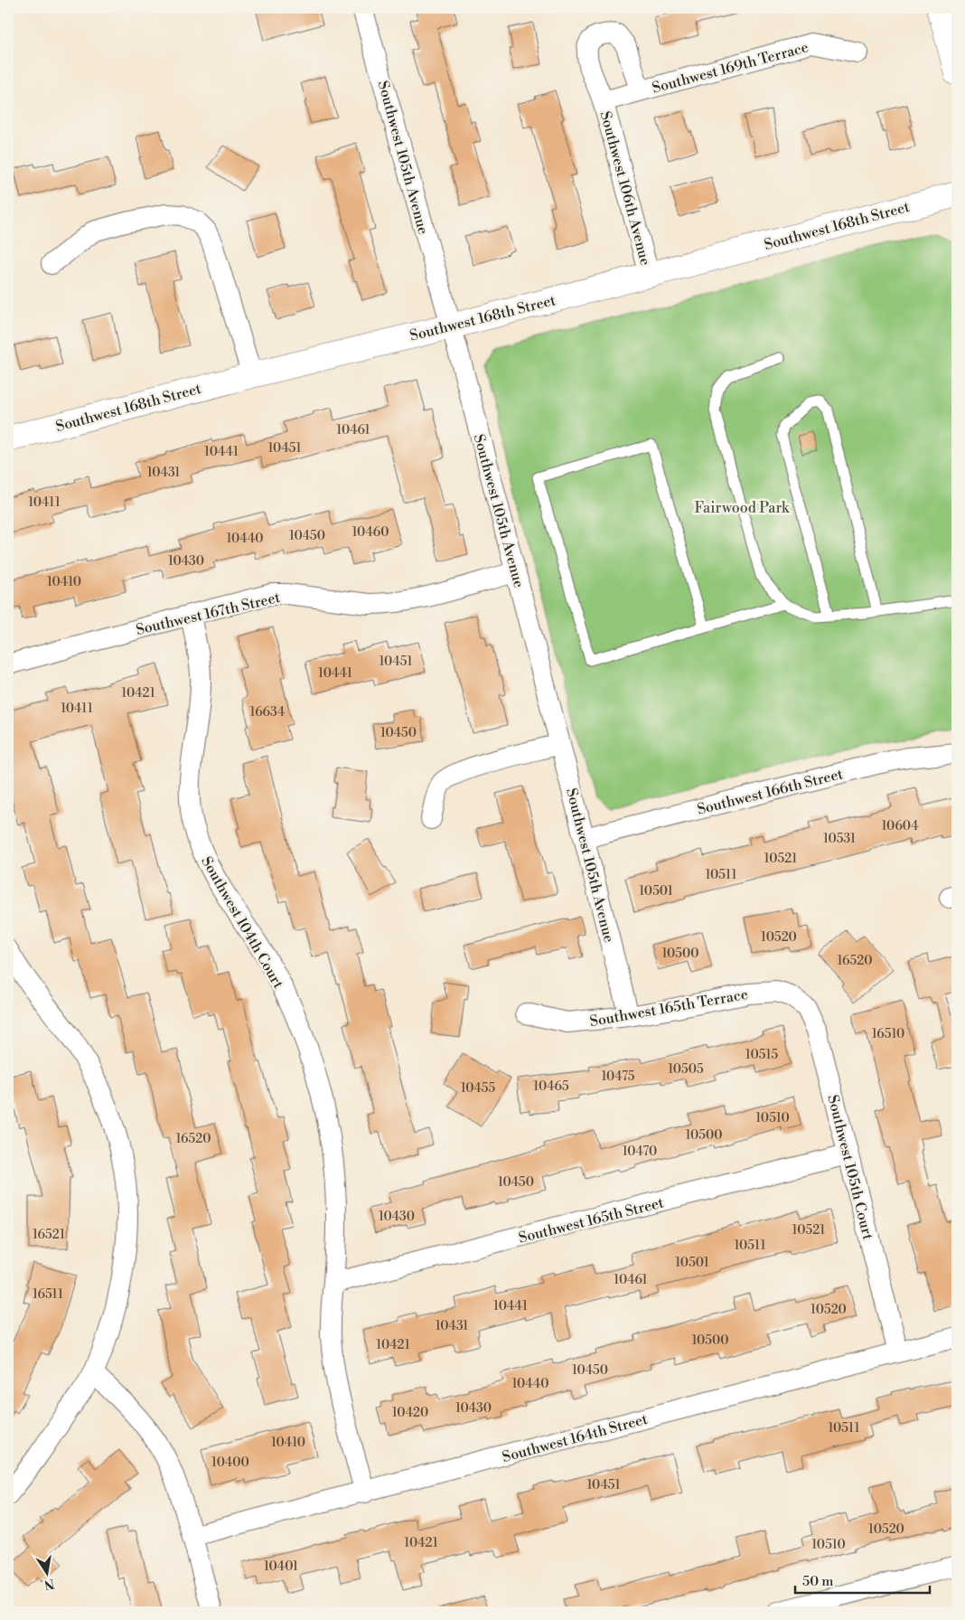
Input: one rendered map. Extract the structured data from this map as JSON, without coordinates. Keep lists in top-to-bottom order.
{
  "streets": {
    "street": [
      "Southwest 169th Terrace",
      "Southwest 105th Avenue",
      "Southwest 106th Avenue",
      "Southwest 168th Street",
      "Southwest 167th Street",
      "Southwest 166th Street",
      "Southwest 104th Court",
      "Southwest 165th Terrace",
      "Southwest 105th Court",
      "Southwest 165th Street",
      "Southwest 164th Street"
    ]
  },
  "crossings": [
    ["Southwest 169th Terrace", "Southwest 106th Avenue"],
    ["Southwest 105th Avenue", "Southwest 168th Street"],
    ["Southwest 105th Avenue", "Southwest 167th Street"],
    ["Southwest 105th Avenue", "Southwest 166th Street"],
    ["Southwest 105th Avenue", "Southwest 165th Terrace"],
    ["Southwest 106th Avenue", "Southwest 168th Street"],
    ["Southwest 167th Street", "Southwest 104th Court"],
    ["Southwest 104th Court", "Southwest 165th Street"],
    ["Southwest 104th Court", "Southwest 164th Street"],
    ["Southwest 165th Terrace", "Southwest 105th Court"],
    ["Southwest 105th Court", "Southwest 165th Street"],
    ["Southwest 105th Court", "Southwest 164th Street"]
  ],
  "parks": ["Fairwood Park"],
  "house_numbers": [
    "10461",
    "10451",
    "10441",
    "10431",
    "10411",
    "10460",
    "10450",
    "10440",
    "10430",
    "10410",
    "10451",
    "10441",
    "10421",
    "10411",
    "16634",
    "10450",
    "10604",
    "10531",
    "10521",
    "10511",
    "10501",
    "10520",
    "10500",
    "16520",
    "16510",
    "10515",
    "10505",
    "10475",
    "10465",
    "10455",
    "10510",
    "10500",
    "16520",
    "10470",
    "10450",
    "10430",
    "10521",
    "16521",
    "10511",
    "10501",
    "10461",
    "16511",
    "10441",
    "10520",
    "10431",
    "10500",
    "10421",
    "10450",
    "10440",
    "10430",
    "10420",
    "10511",
    "10410",
    "10400",
    "10451",
    "10520",
    "10421",
    "10510",
    "10401"
  ],
  "scale_bar": "50 m",
  "north": "bottom"
}
